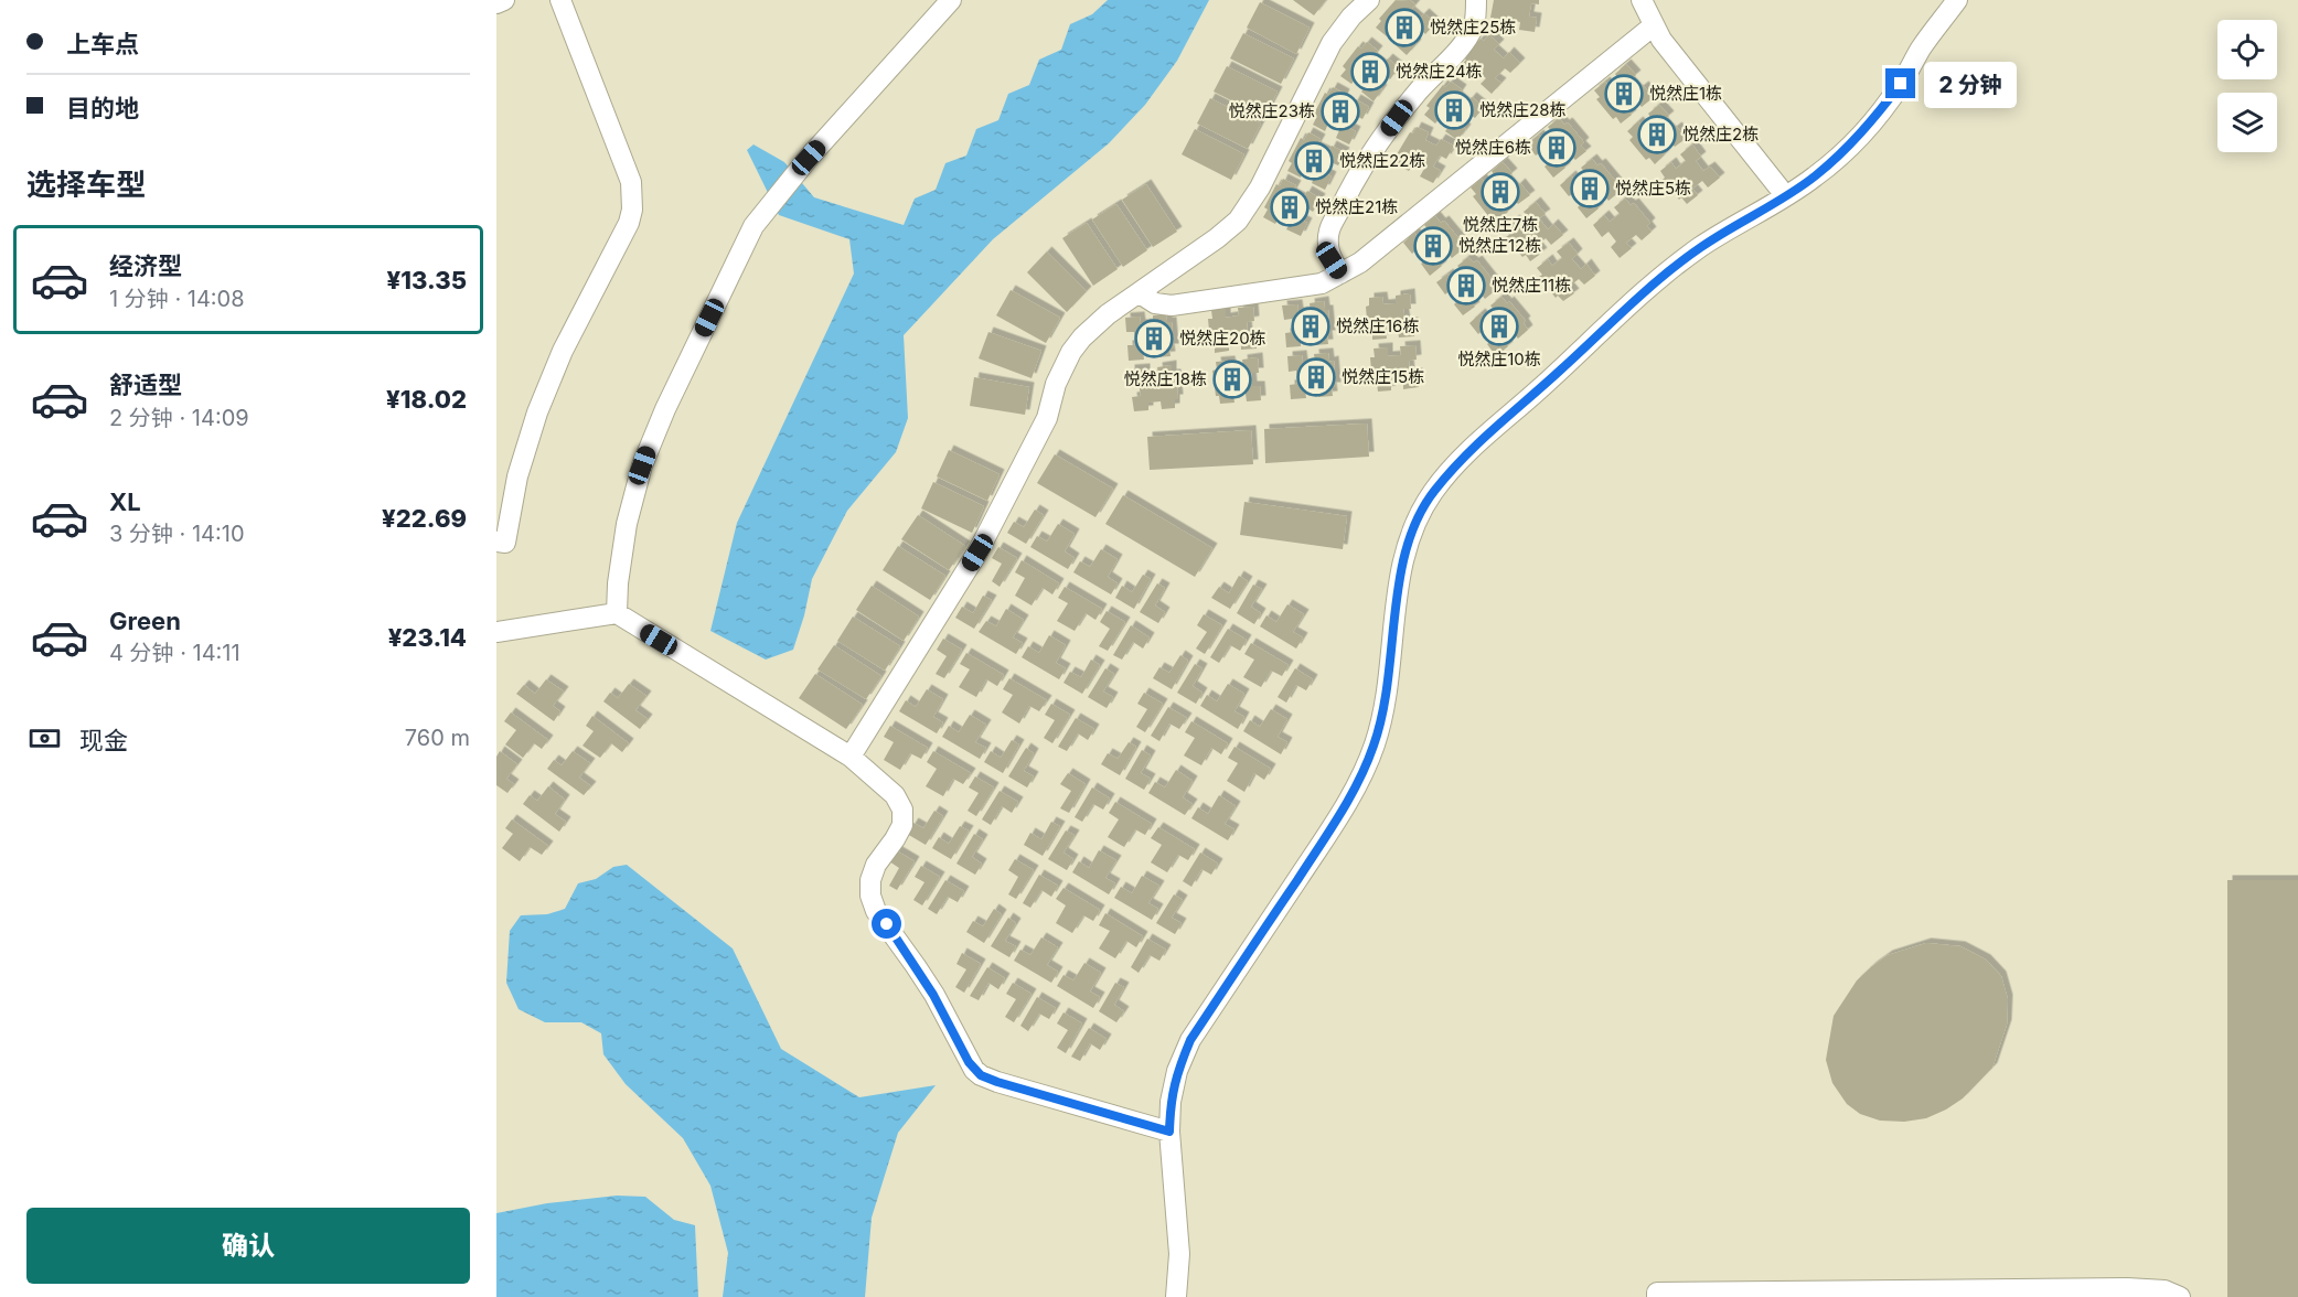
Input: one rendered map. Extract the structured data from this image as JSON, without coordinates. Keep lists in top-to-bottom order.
{
  "places": {
    "building": [
      "悦然庄25栋",
      "悦然庄24栋",
      "悦然庄1栋",
      "悦然庄28栋",
      "悦然庄23栋",
      "悦然庄2栋",
      "悦然庄6栋",
      "悦然庄22栋",
      "悦然庄5栋",
      "悦然庄7栋",
      "悦然庄21栋",
      "悦然庄12栋",
      "悦然庄11栋",
      "悦然庄16栋",
      "悦然庄10栋",
      "悦然庄20栋",
      "悦然庄15栋",
      "悦然庄18栋"
    ]
  },
  "page": {
    "banner": ["上车点", "目的地"],
    "bubble": "2 分钟",
    "heading": "选择车型",
    "list": [
      {
        "name": "经济型",
        "note": "1 分钟 · 14:08",
        "value": "¥13.35"
      },
      {
        "name": "舒适型",
        "note": "2 分钟 · 14:09",
        "value": "¥18.02"
      },
      {
        "name": "XL",
        "note": "3 分钟 · 14:10",
        "value": "¥22.69"
      },
      {
        "name": "Green",
        "note": "4 分钟 · 14:11",
        "value": "¥23.14"
      }
    ],
    "pay": ["现金", "760 m"],
    "buttons": "确认"
  }
}
